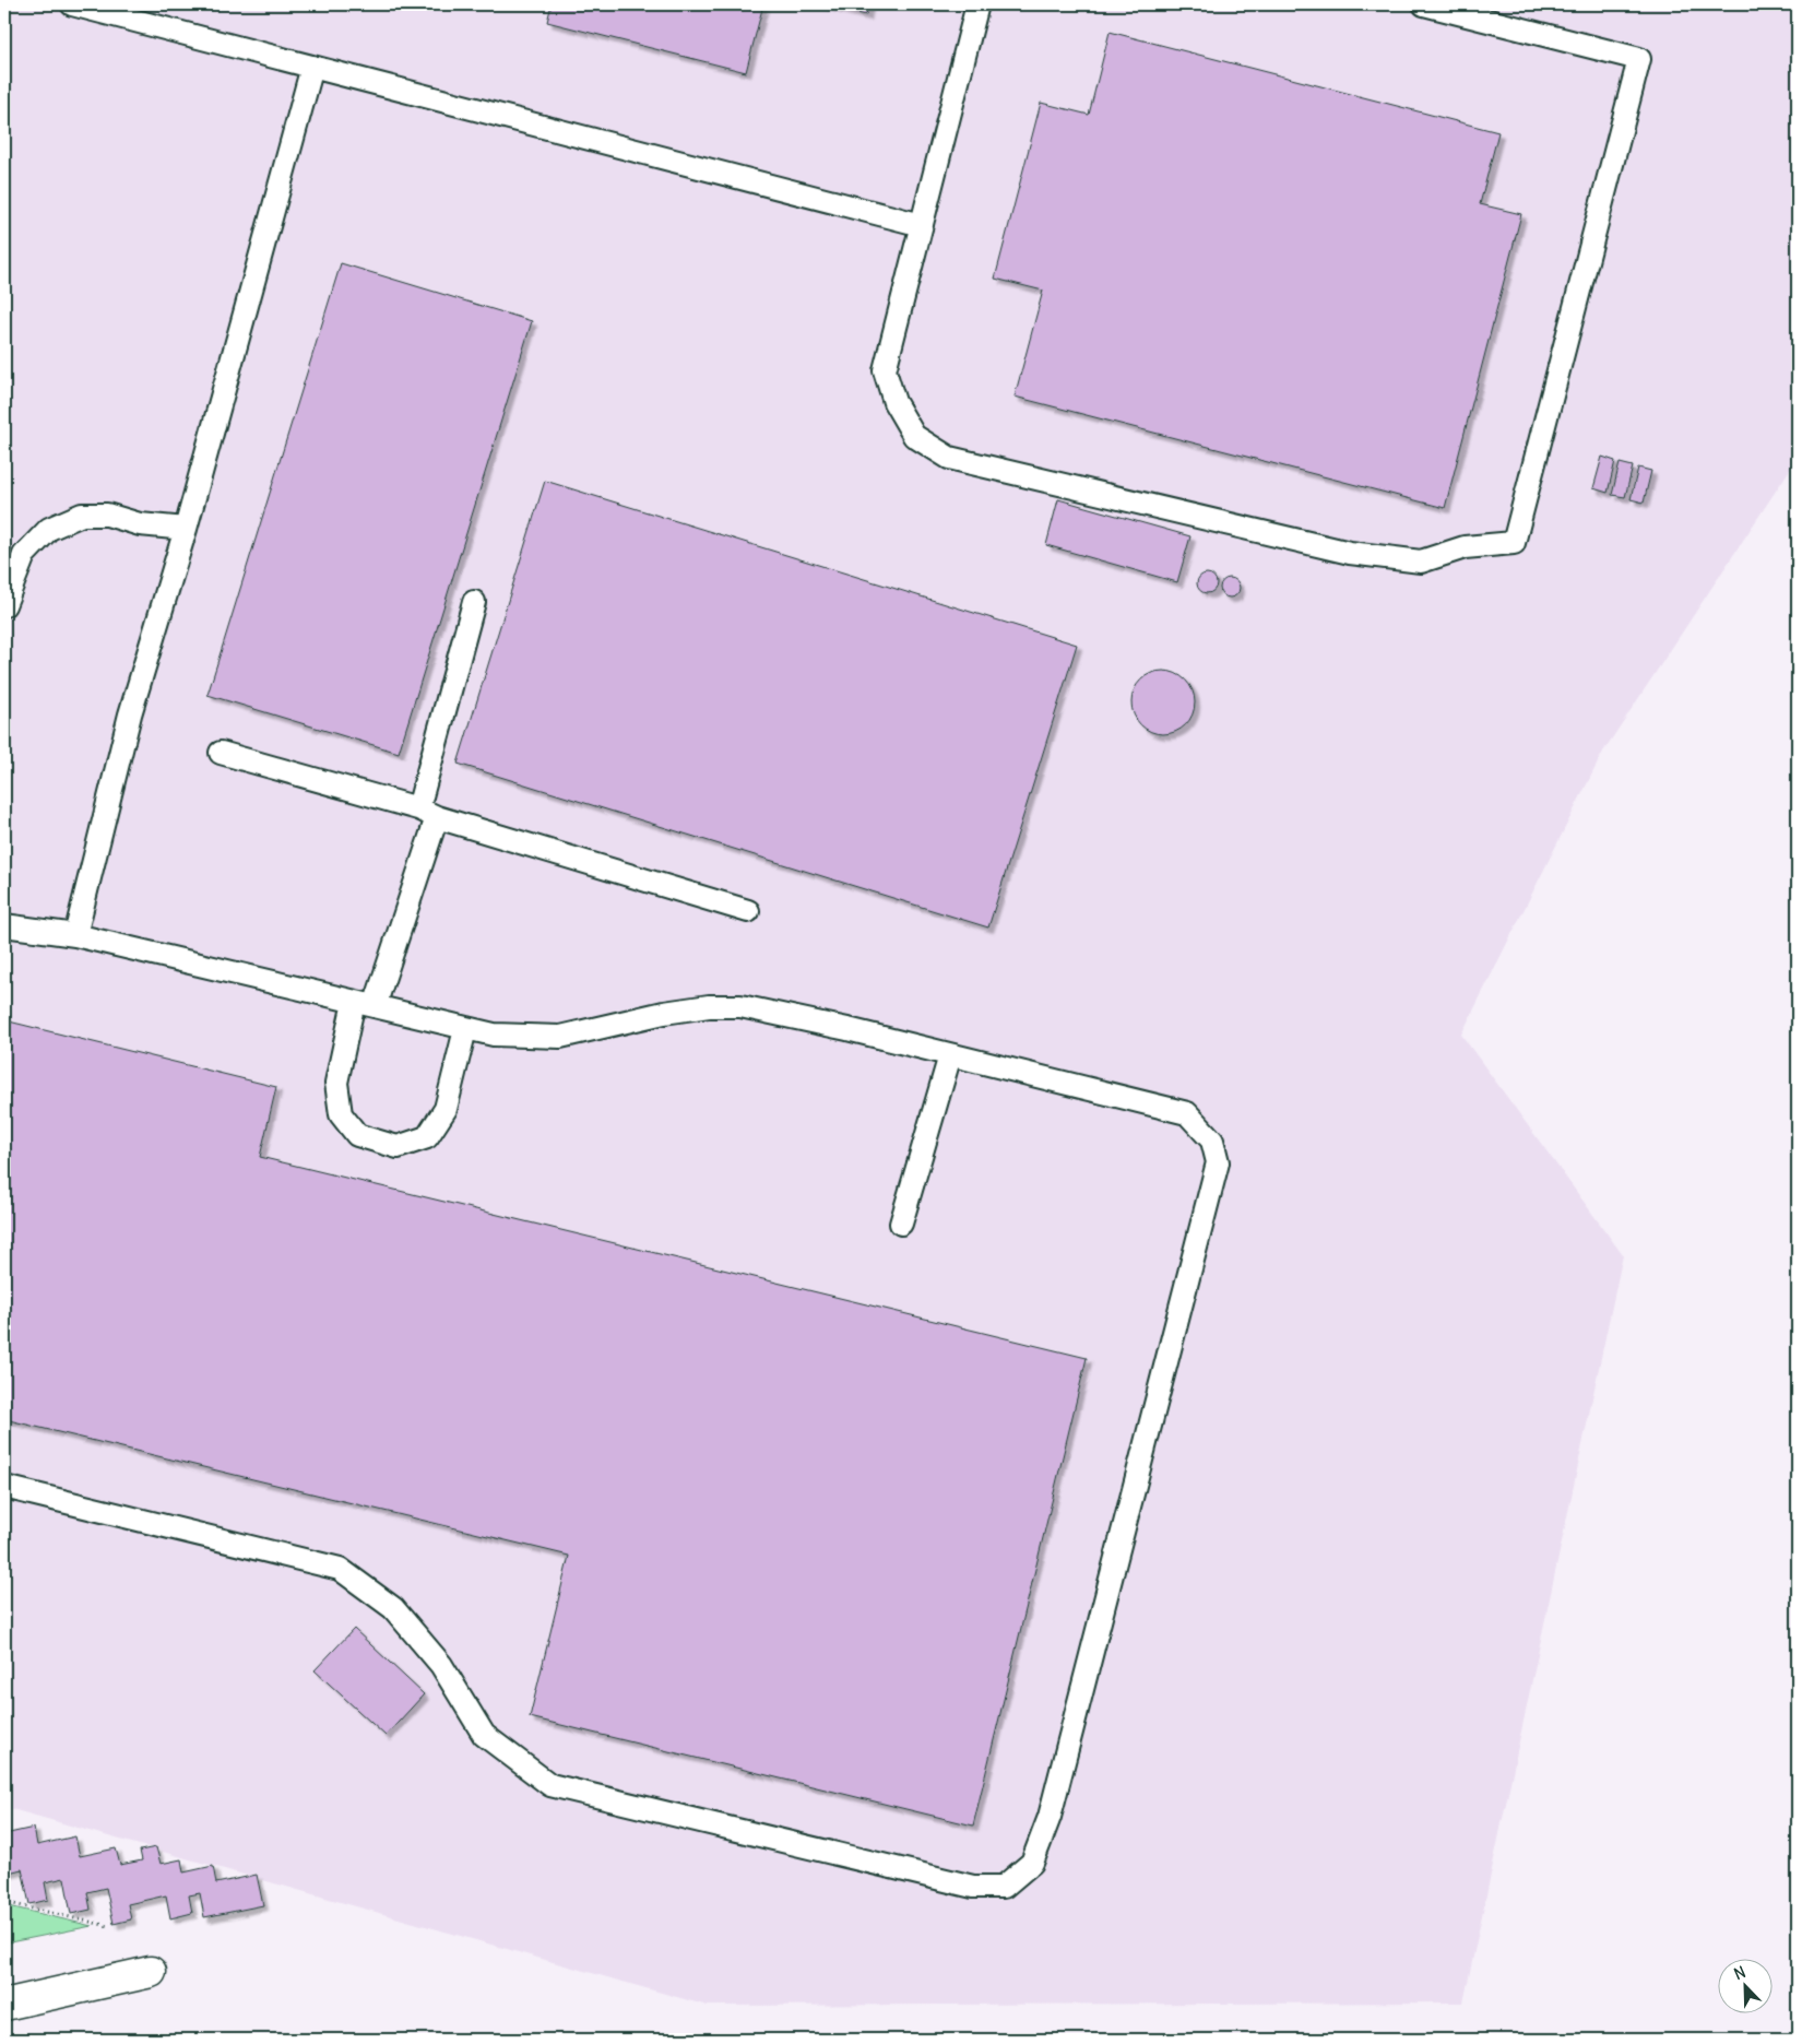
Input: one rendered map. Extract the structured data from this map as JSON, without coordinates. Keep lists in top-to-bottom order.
{
  "north": "top left"
}
